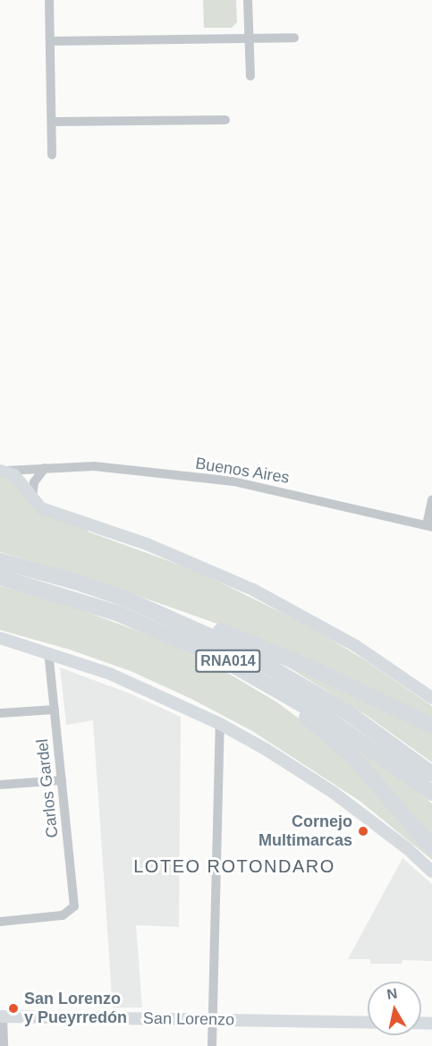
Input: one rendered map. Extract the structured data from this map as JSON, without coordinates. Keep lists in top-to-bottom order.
{
  "streets": {
    "highway": ["RNA014"],
    "street": ["Buenos Aires", "Carlos Gardel", "San Lorenzo"]
  },
  "districts": ["LOTEO ROTONDARO"],
  "places": ["Cornejo Multimarcas", "San Lorenzo y Pueyrredón"],
  "north": "top"
}
